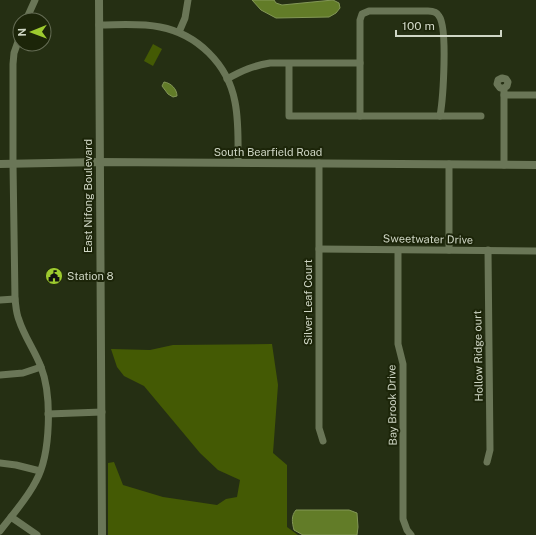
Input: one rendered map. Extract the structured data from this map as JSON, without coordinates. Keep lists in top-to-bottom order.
{
  "streets": {
    "street": [
      "South Bearfield Road",
      "East Nifong Boulevard",
      "Sweetwater Drive",
      "Silver Leaf Court",
      "Hollow Ridge ourt",
      "Bay Brook Drive"
    ]
  },
  "crossings": [
    ["South Bearfield Road", "East Nifong Boulevard"],
    ["South Bearfield Road", "Silver Leaf Court"],
    ["Sweetwater Drive", "Silver Leaf Court"],
    ["Sweetwater Drive", "Hollow Ridge ourt"],
    ["Sweetwater Drive", "Bay Brook Drive"]
  ],
  "places": {
    "public building": ["Station 8"]
  },
  "scale_bar": "100 m",
  "north": "left"
}
